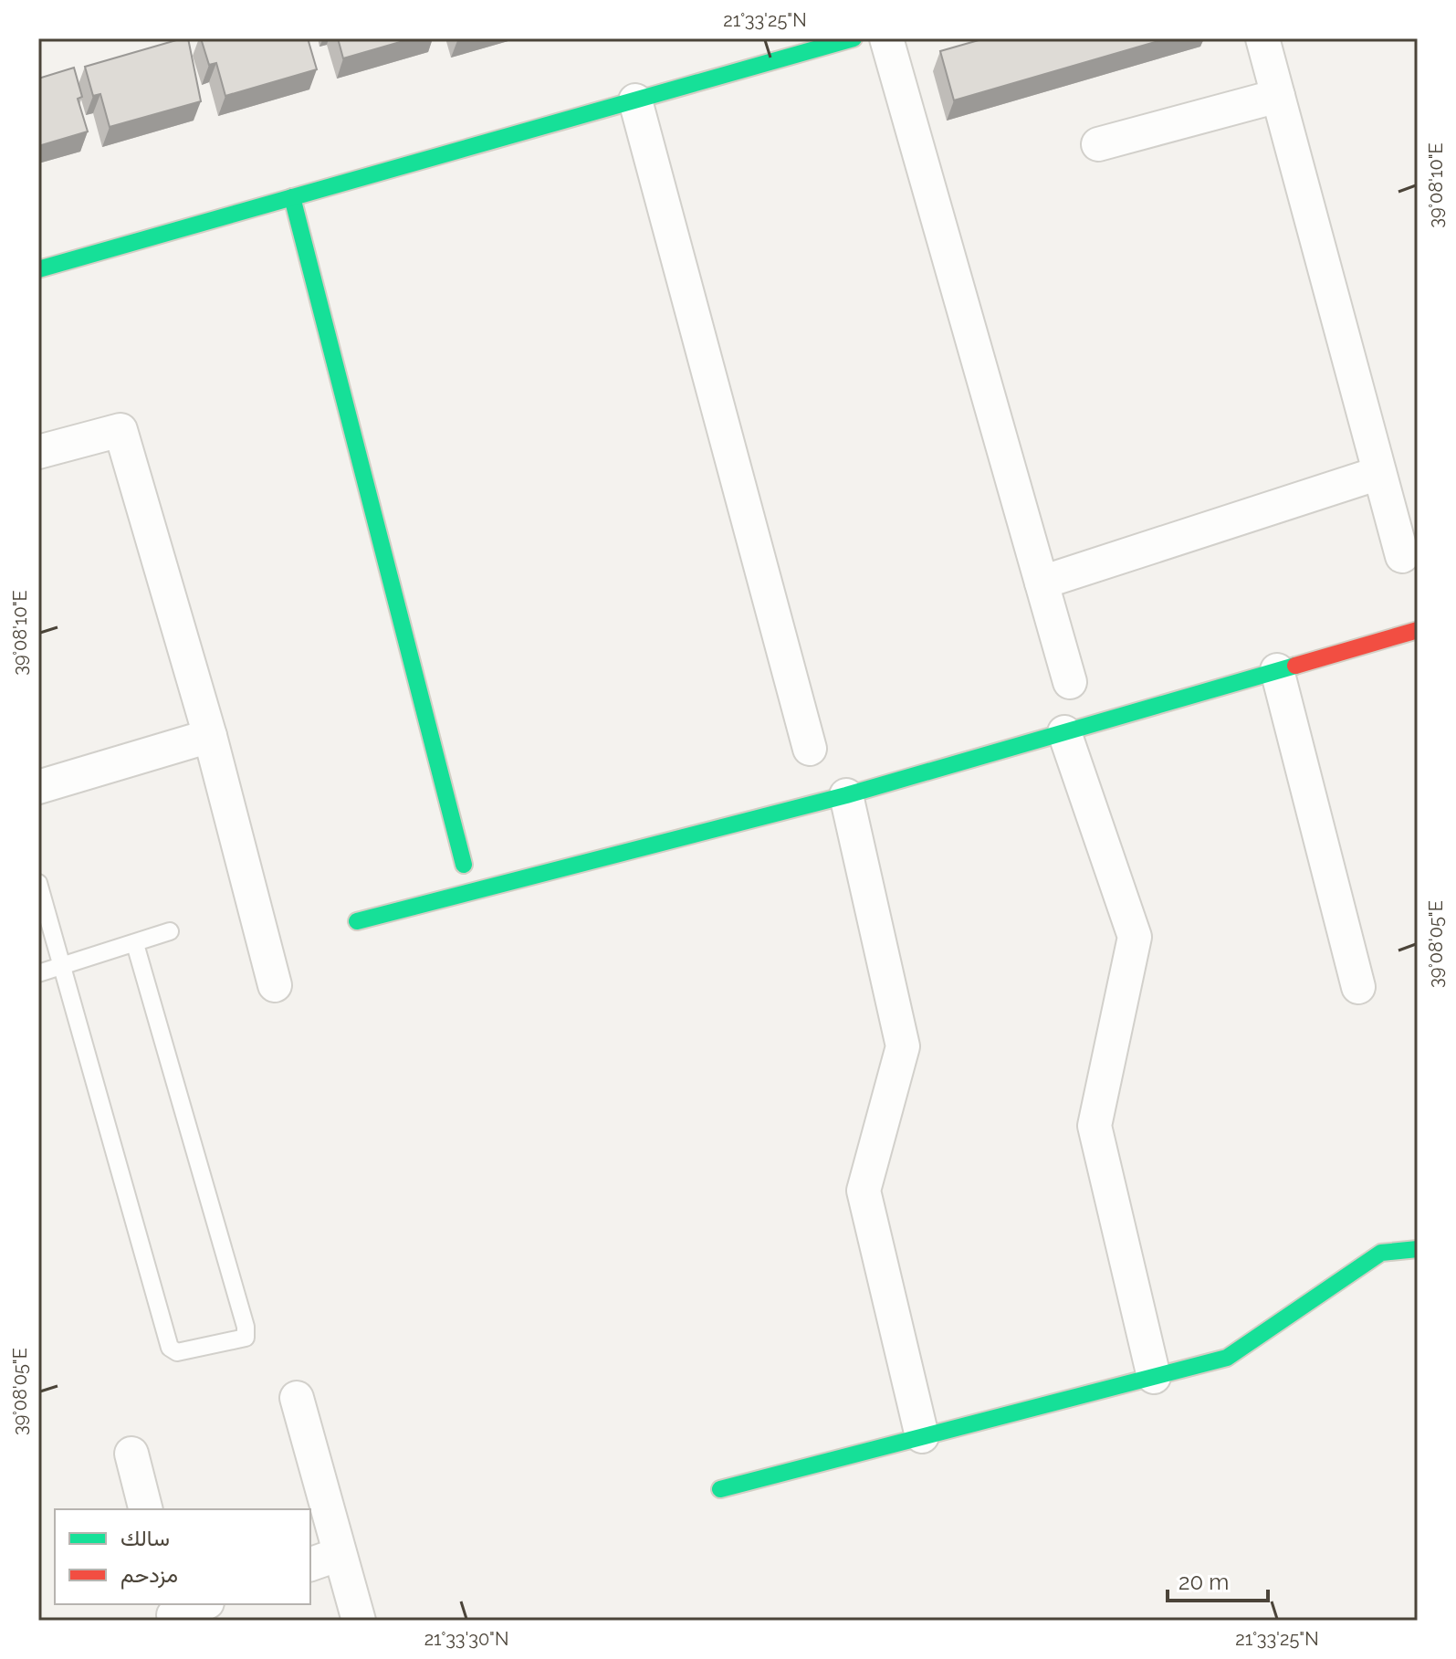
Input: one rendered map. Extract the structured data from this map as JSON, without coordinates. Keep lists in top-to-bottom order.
{
  "legend": ["سالك", "مزدحم"],
  "scale_bar": "20 m",
  "coordinates": [
    "21°33'25\"N",
    "39°08'10\"E",
    "39°08'05\"E",
    "21°33'30\"N"
  ]
}
